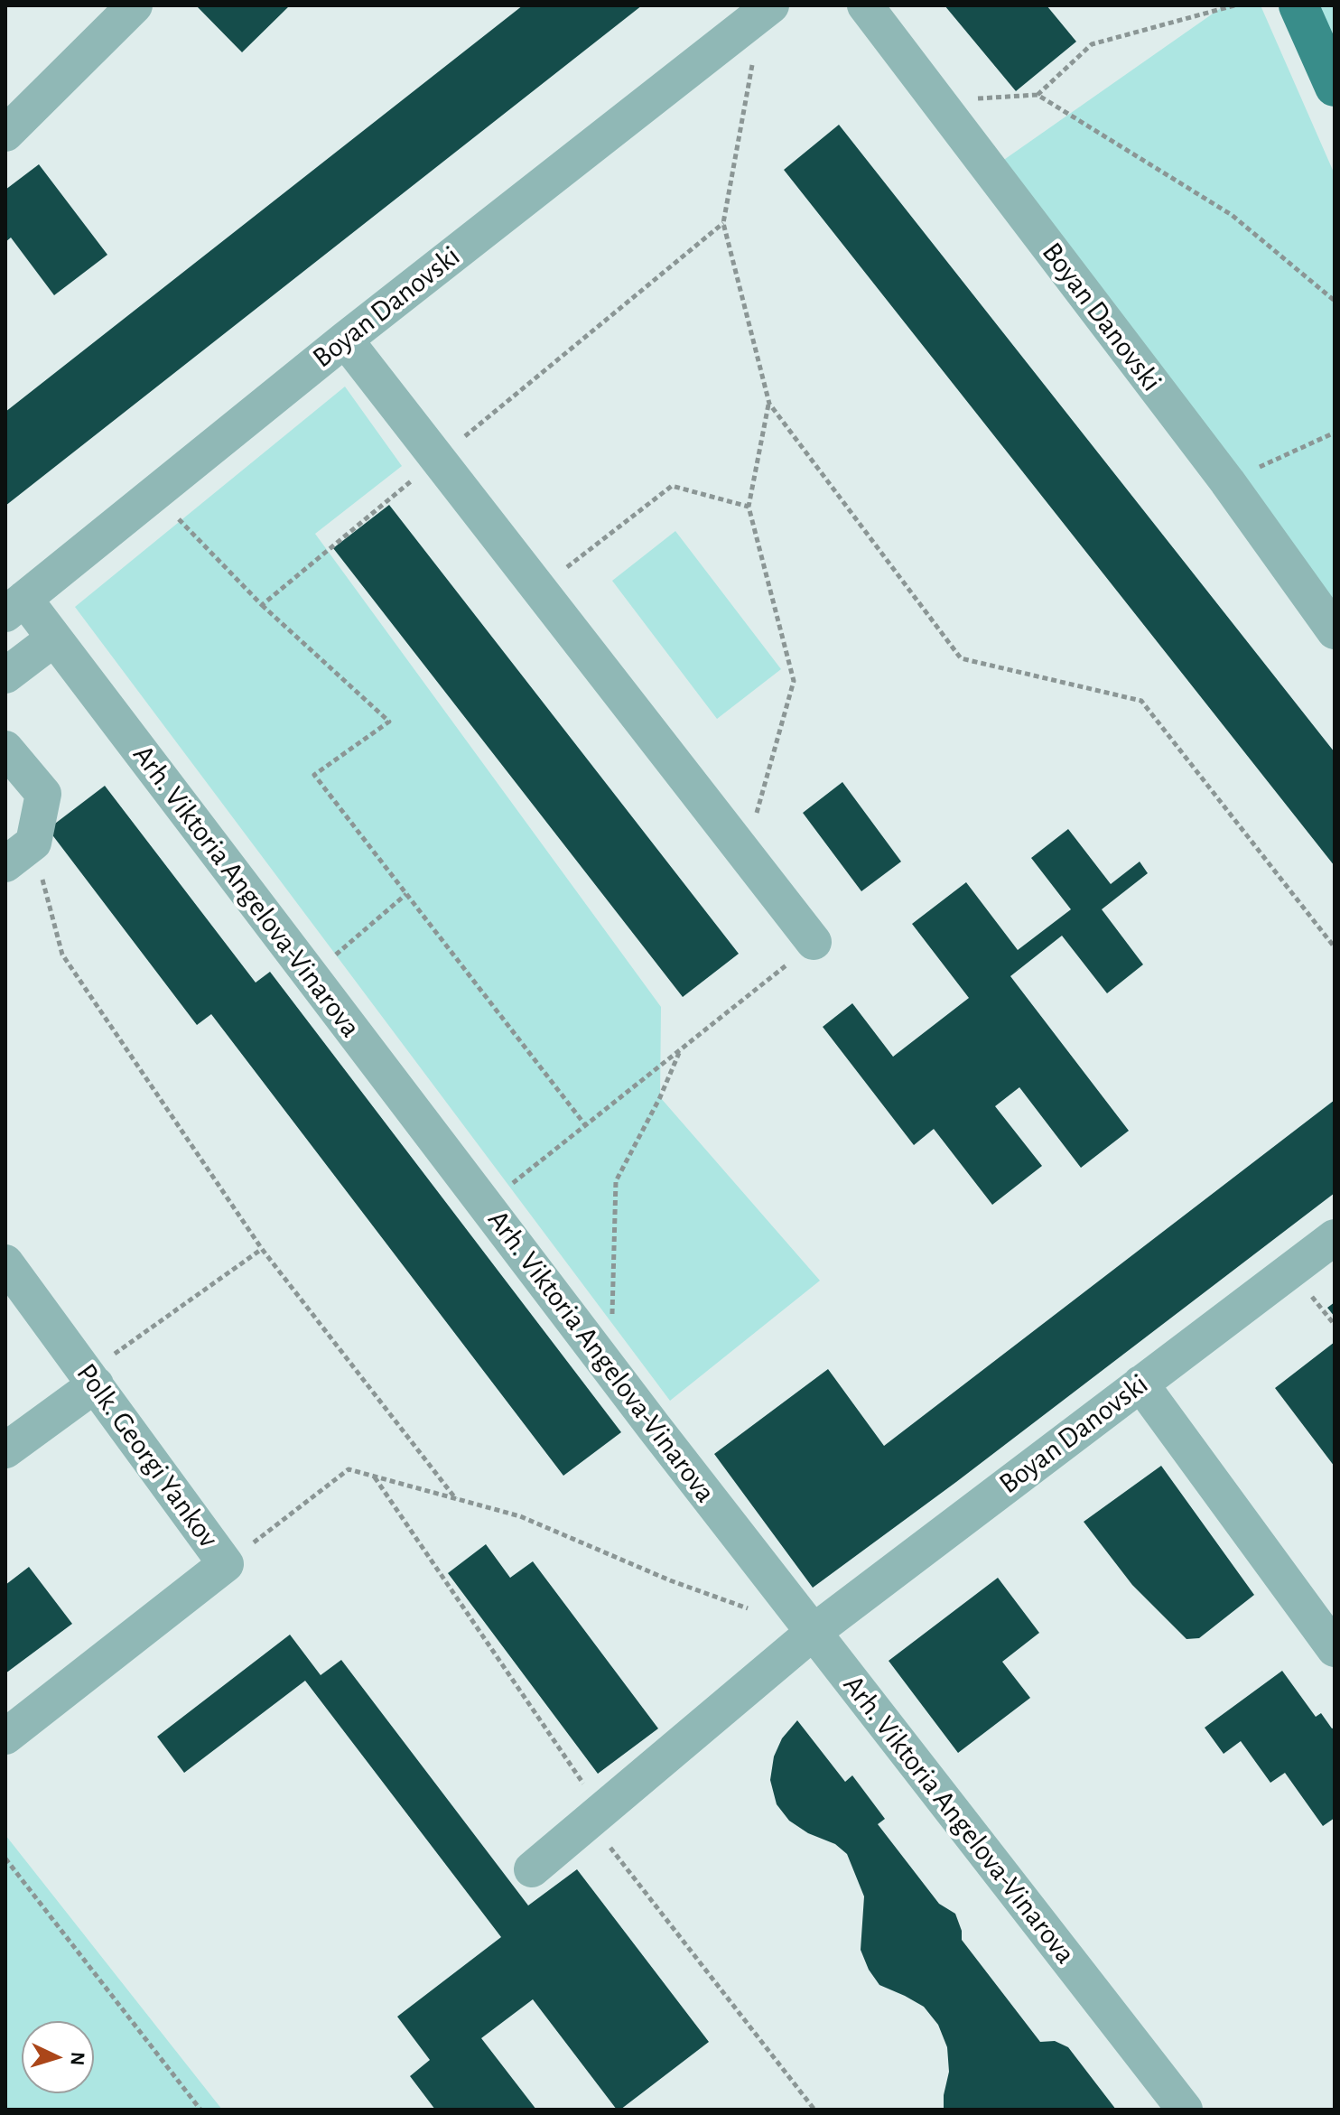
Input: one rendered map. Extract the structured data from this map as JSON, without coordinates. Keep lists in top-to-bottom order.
{
  "streets": {
    "street": ["Boyan Danovski", "Arh. Viktoria Angelova-Vinarova", "Polk. Georgi Yankov"]
  },
  "crossings": [
    ["Boyan Danovski", "Arh. Viktoria Angelova-Vinarova"]
  ],
  "north": "right"
}
